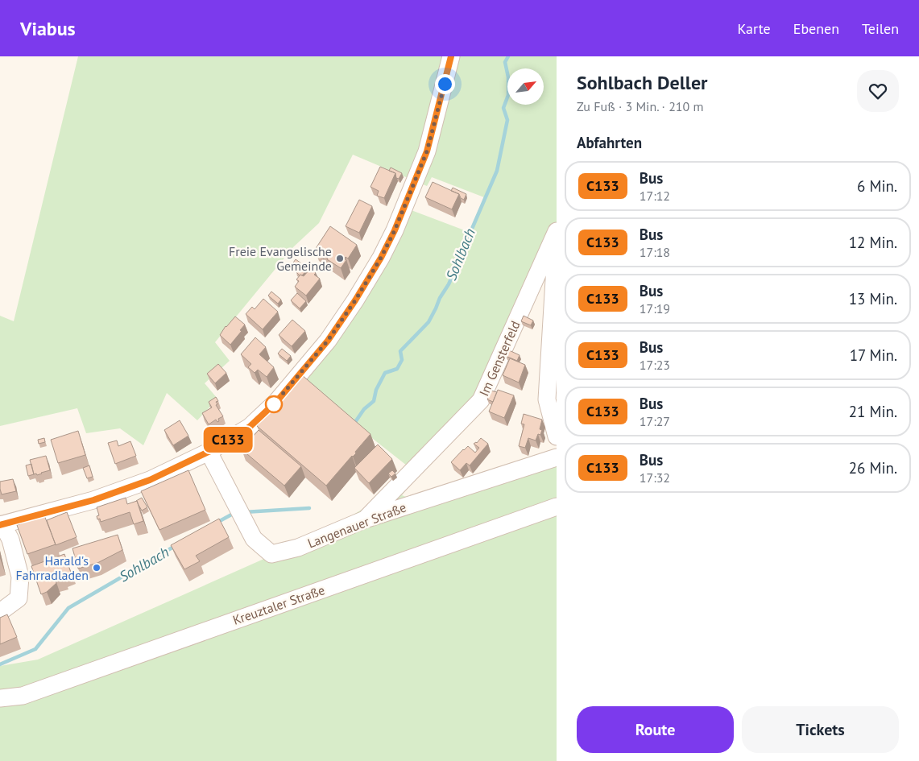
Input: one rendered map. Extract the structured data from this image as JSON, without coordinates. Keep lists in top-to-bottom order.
{
  "streets": {
    "street": ["Im Gensterfeld", "Langenauer Straße", "Kreuztaler Straße"]
  },
  "crossings": [
    ["Im Gensterfeld", "Langenauer Straße"]
  ],
  "water": ["Sohlbach"],
  "places": ["Freie Evangelische Gemeinde", "Harald's Fahrradladen"],
  "lines": ["bus line C133"],
  "north": "top right",
  "page": {
    "header": "Viabus",
    "nav": ["Karte", "Ebenen", "Teilen"],
    "on_map": "C133",
    "heading": [
      ["Sohlbach Deller", "Zu Fuß · 3 Min. · 210 m"],
      "Abfahrten"
    ],
    "list": [
      {
        "mark": "C133",
        "name": "Bus",
        "note": "17:12",
        "value": "6 Min."
      },
      {
        "mark": "C133",
        "name": "Bus",
        "note": "17:18",
        "value": "12 Min."
      },
      {
        "mark": "C133",
        "name": "Bus",
        "note": "17:19",
        "value": "13 Min."
      },
      {
        "mark": "C133",
        "name": "Bus",
        "note": "17:23",
        "value": "17 Min."
      },
      {
        "mark": "C133",
        "name": "Bus",
        "note": "17:27",
        "value": "21 Min."
      },
      {
        "mark": "C133",
        "name": "Bus",
        "note": "17:32",
        "value": "26 Min."
      }
    ],
    "buttons": ["Route", "Tickets"]
  }
}
